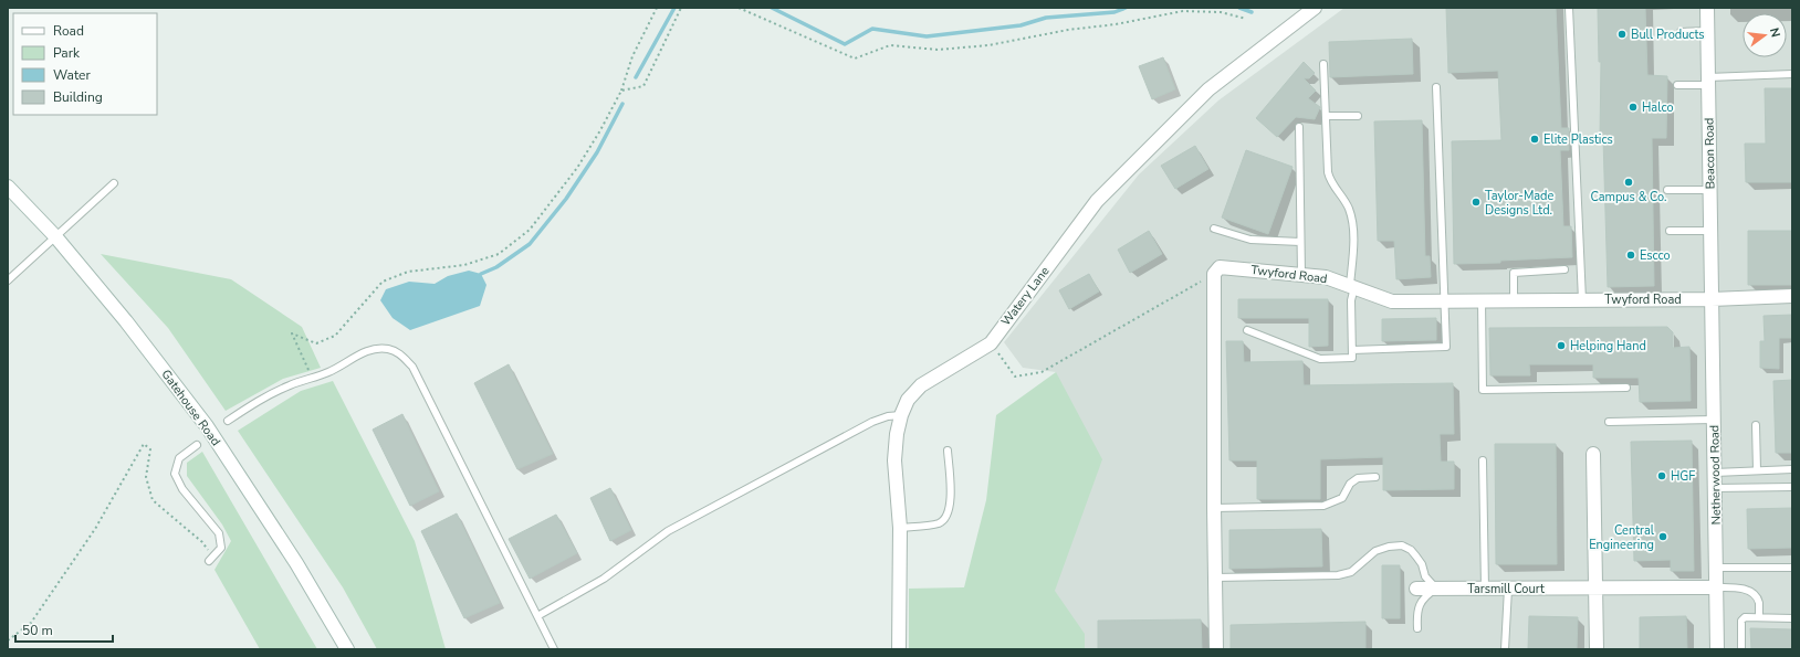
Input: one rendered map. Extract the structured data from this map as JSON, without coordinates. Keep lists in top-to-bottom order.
{
  "streets": {
    "street": [
      "Beacon Road",
      "Twyford Road",
      "Watery Lane",
      "Gatehouse Road",
      "Netherwood Road",
      "Tarsmill Court"
    ]
  },
  "crossings": [
    ["Beacon Road", "Twyford Road"],
    ["Beacon Road", "Netherwood Road"],
    ["Twyford Road", "Netherwood Road"],
    ["Netherwood Road", "Tarsmill Court"]
  ],
  "places": [
    "Bull Products",
    "Halco",
    "Elite Plastics",
    "Campus & Co.",
    "Taylor-Made Designs Ltd.",
    "Escco",
    "Helping Hand",
    "HGF",
    "Central Engineering"
  ],
  "legend": [
    "Road",
    "Park",
    "Water",
    "Building"
  ],
  "scale_bar": "50 m",
  "north": "right"
}
